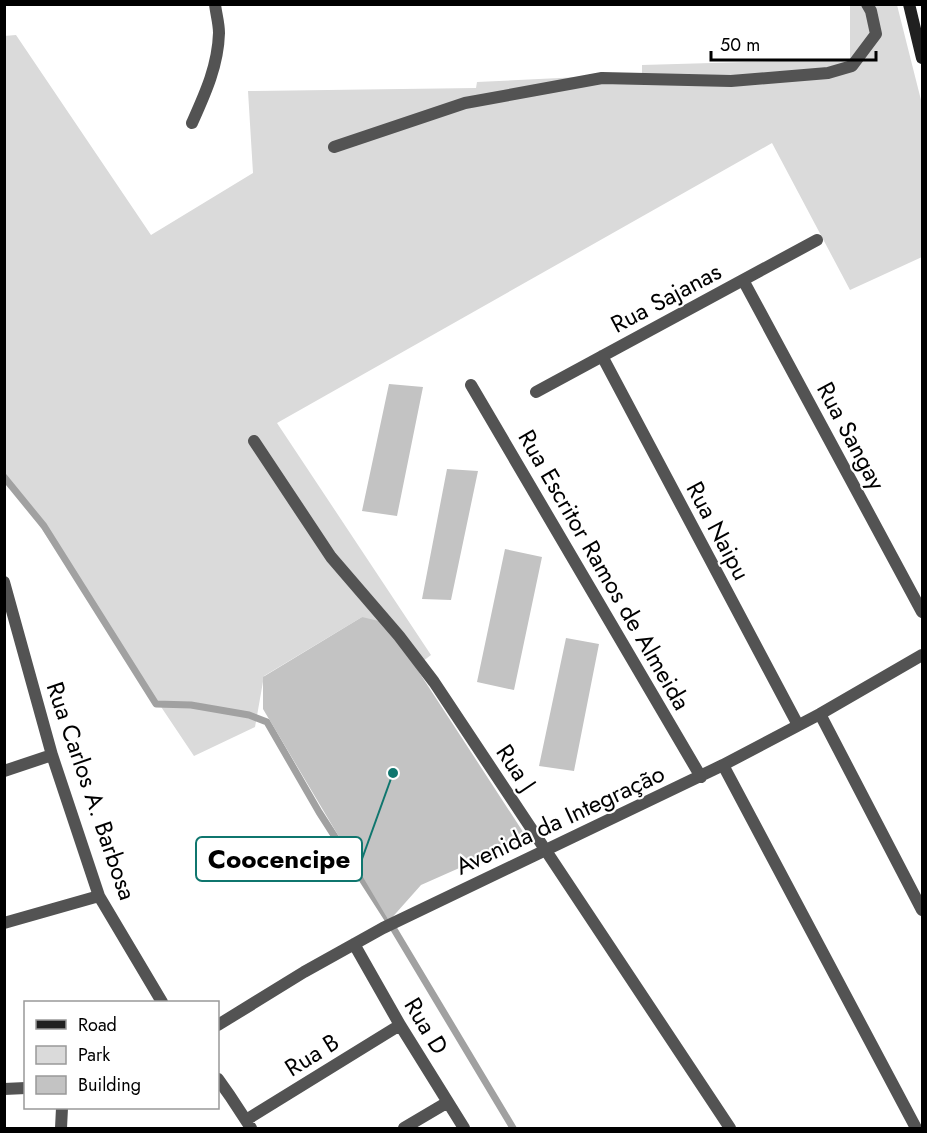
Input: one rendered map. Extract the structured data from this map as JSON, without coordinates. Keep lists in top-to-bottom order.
{
  "streets": {
    "street": [
      "Rua Sajanas",
      "Rua Sangay",
      "Rua Naipu",
      "Rua Escritor Ramos de Almeida",
      "Rua J",
      "Rua Carlos A. Barbosa",
      "Avenida da Integração",
      "Rua D",
      "Rua B"
    ]
  },
  "crossings": [
    ["Rua Sajanas", "Rua Sangay"],
    ["Rua Sajanas", "Rua Naipu"],
    ["Rua Naipu", "Avenida da Integração"],
    ["Rua Escritor Ramos de Almeida", "Avenida da Integração"],
    ["Rua J", "Avenida da Integração"],
    ["Avenida da Integração", "Rua D"],
    ["Rua D", "Rua B"]
  ],
  "places": ["Coocencipe"],
  "legend": ["Road", "Park", "Building"],
  "scale_bar": "50 m"
}
